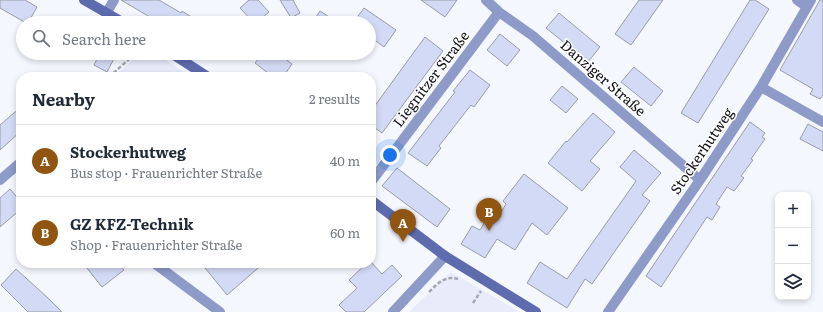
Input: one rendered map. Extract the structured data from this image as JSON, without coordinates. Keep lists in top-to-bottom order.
{
  "streets": {
    "street": ["Danziger Straße", "Liegnitzer Straße", "Stockerhutweg"]
  },
  "crossings": [
    ["Danziger Straße", "Liegnitzer Straße"],
    ["Danziger Straße", "Stockerhutweg"]
  ],
  "page": {
    "search": "Search here",
    "heading": ["Nearby", "2 results"],
    "list": [
      {
        "mark": "A",
        "name": "Stockerhutweg",
        "note": "Bus stop · Frauenrichter Straße",
        "value": "40 m"
      },
      {
        "mark": "B",
        "name": "GZ KFZ-Technik",
        "note": "Shop · Frauenrichter Straße",
        "value": "60 m"
      }
    ],
    "map_buttons": ["+", "−"],
    "pins": ["B", "A"]
  }
}
